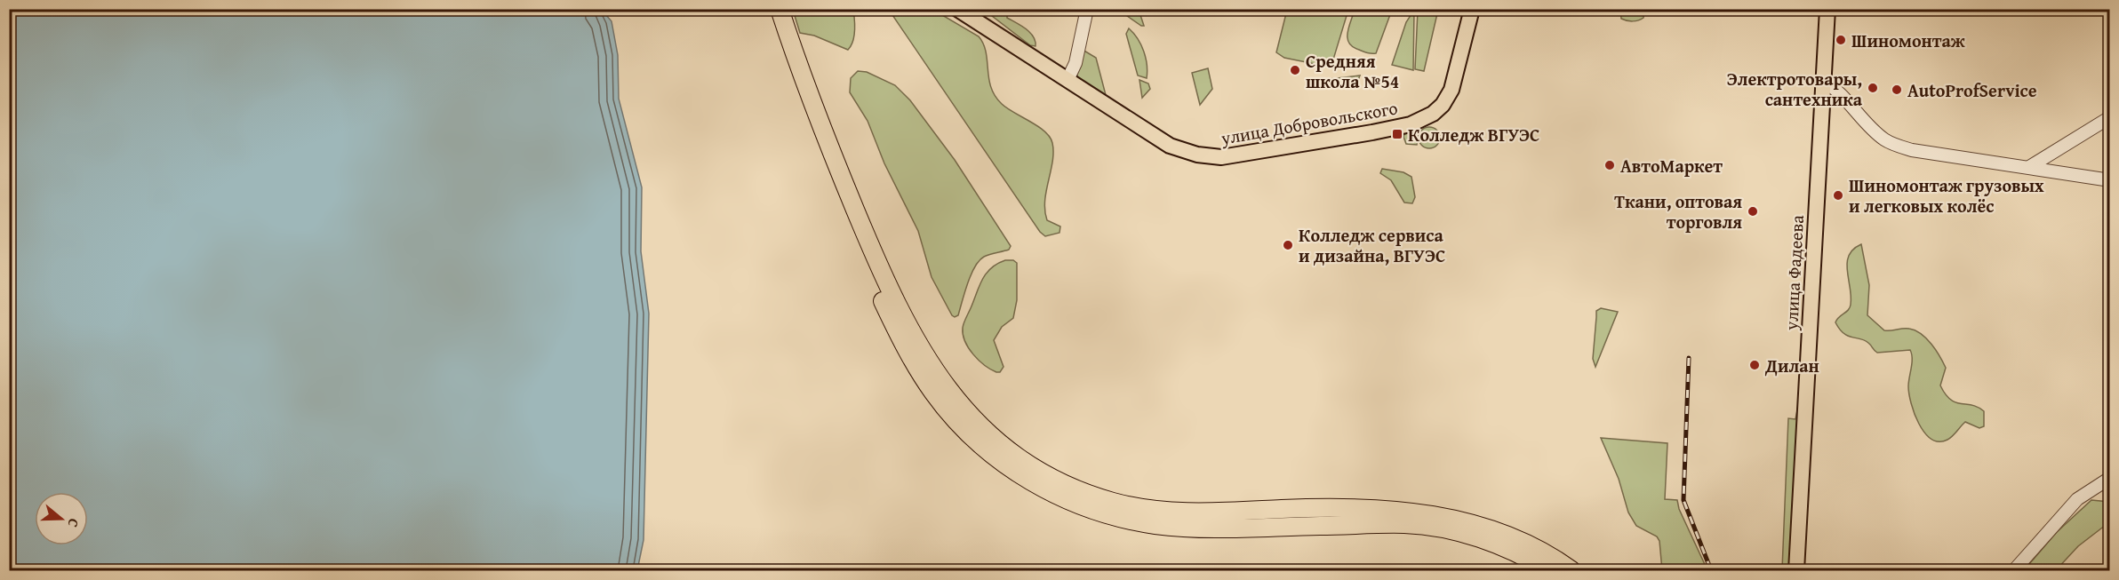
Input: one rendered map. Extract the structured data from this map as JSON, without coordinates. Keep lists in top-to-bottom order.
{
  "streets": {
    "main road": ["улица Добровольского", "улица Фадеева"]
  },
  "places": {
    "other": [
      "Шиномонтаж",
      "Средняя школа №54",
      "Электротовары, сантехника",
      "AutoProfService",
      "АвтоМаркет",
      "Шиномонтаж грузовых и легковых колёс",
      "Ткани, оптовая торговля",
      "Колледж сервиса и дизайна, ВГУЭС",
      "Дилан"
    ],
    "transit": ["Колледж ВГУЭС"]
  },
  "north": "right"
}
